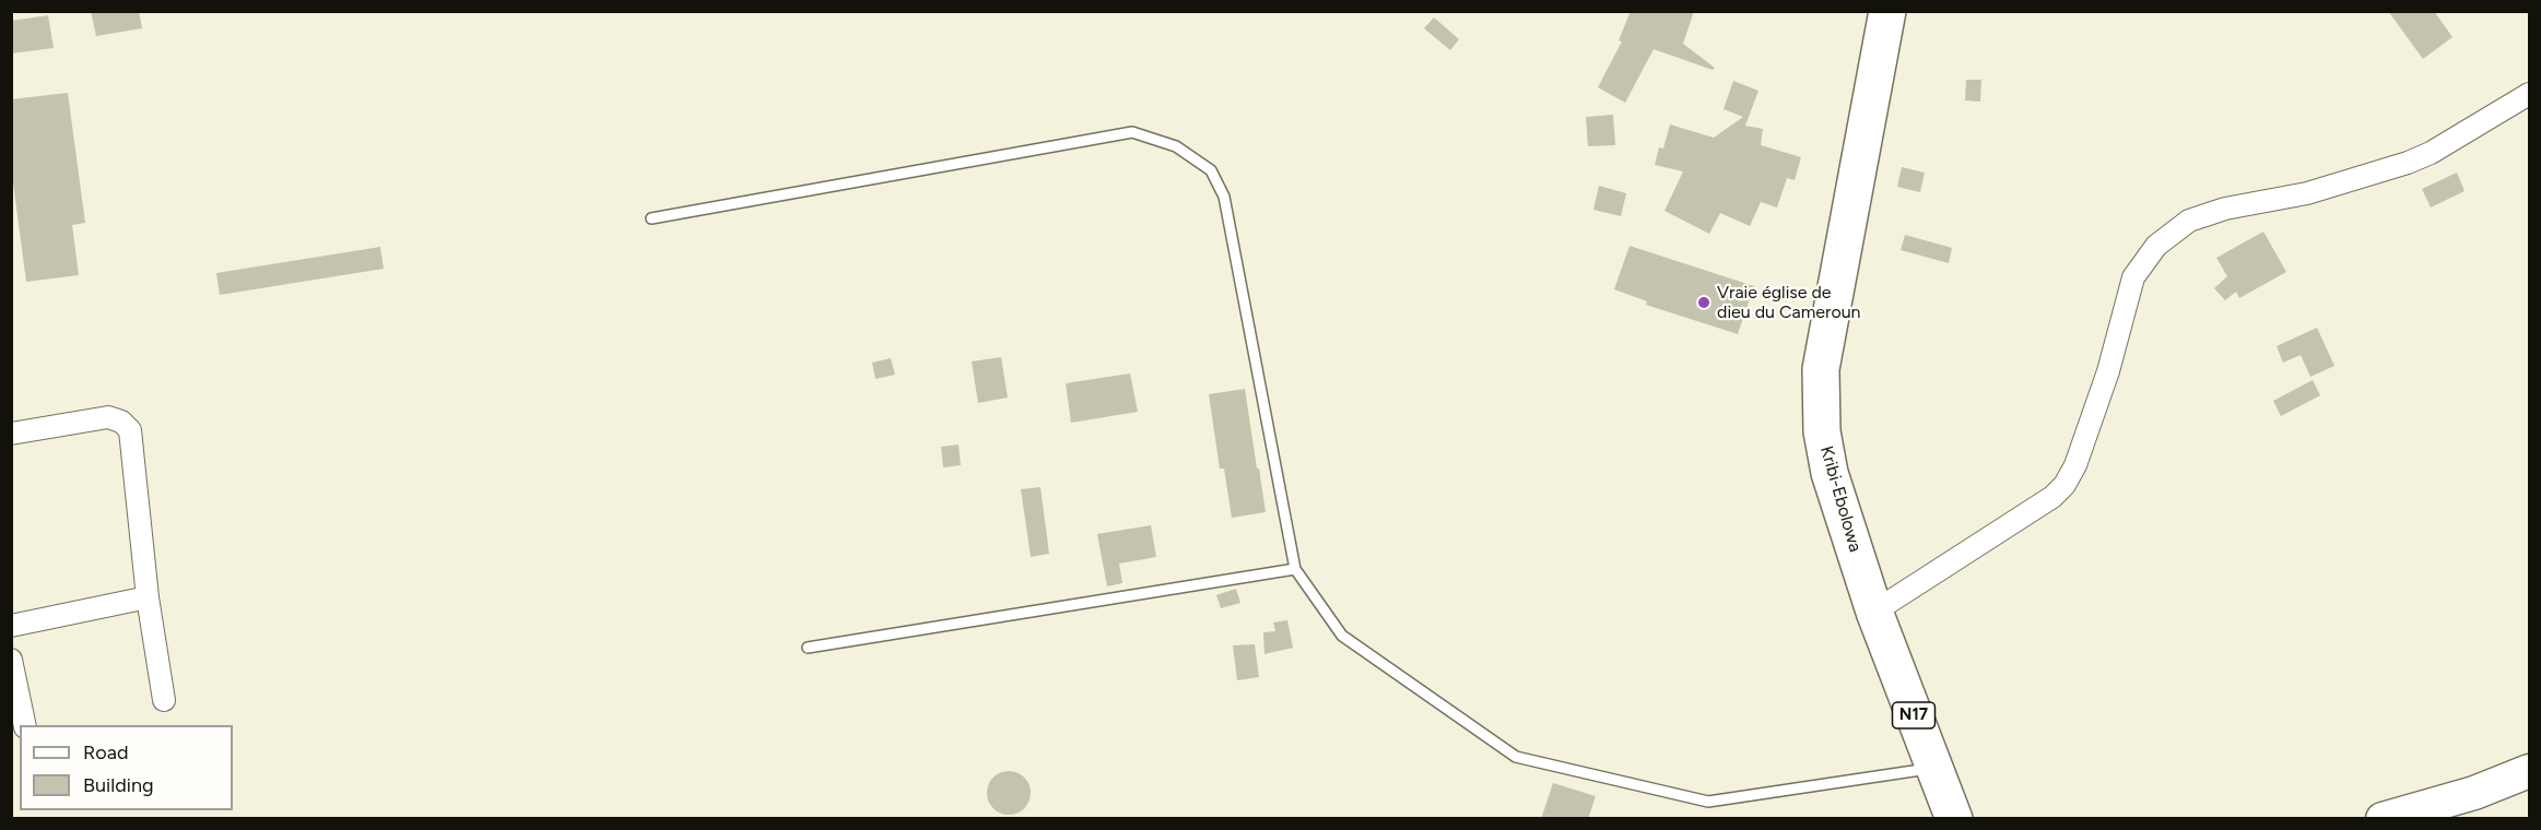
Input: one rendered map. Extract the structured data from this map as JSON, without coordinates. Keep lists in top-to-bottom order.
{
  "streets": {
    "highway": ["Kribi-Ebolowa", "N17"]
  },
  "places": ["Vraie église de dieu du Cameroun"],
  "legend": ["Road", "Building"]
}
